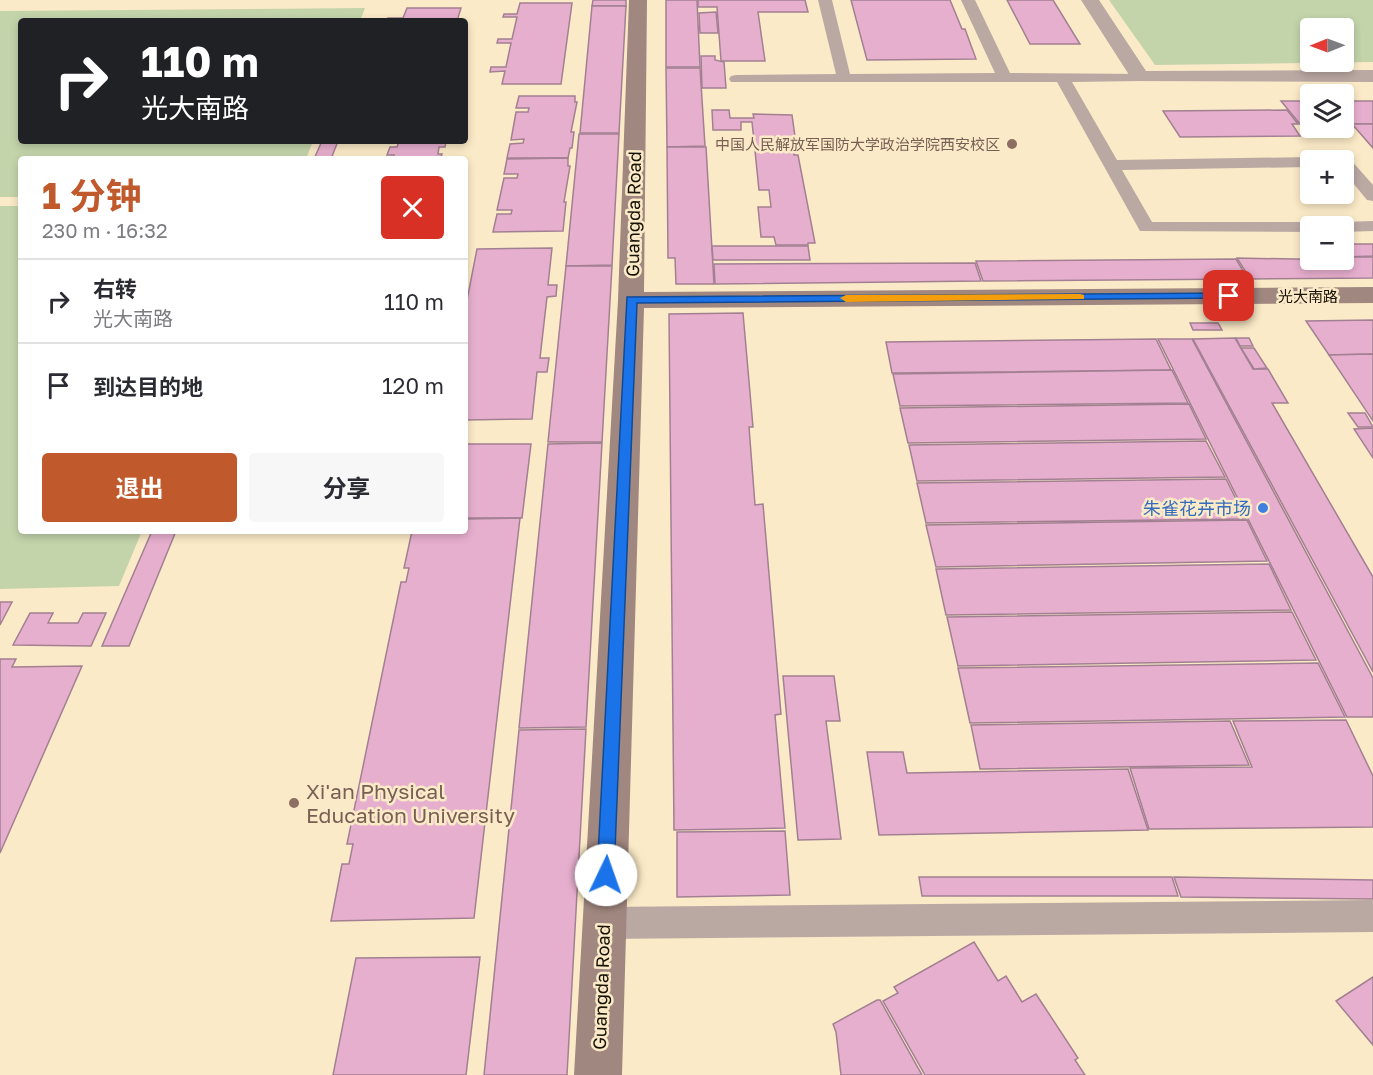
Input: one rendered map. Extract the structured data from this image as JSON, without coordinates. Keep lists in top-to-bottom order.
{
  "streets": {
    "street": ["Guangda Road", "光大南路"]
  },
  "crossings": [
    ["Guangda Road", "光大南路"]
  ],
  "places": ["中国人民解放军国防大学政治学院西安校区", "朱雀花卉市场", "Xi'an Physical Education University"],
  "north": "left",
  "page": {
    "map_buttons": ["+", "−"],
    "turn": ["110 m", "光大南路"],
    "heading": ["1 分钟", "230 m · 16:32"],
    "list": [
      {
        "name": "右转",
        "note": "光大南路",
        "value": "110 m"
      },
      {
        "name": "到达目的地",
        "value": "120 m"
      }
    ],
    "buttons": ["退出", "分享"]
  }
}
